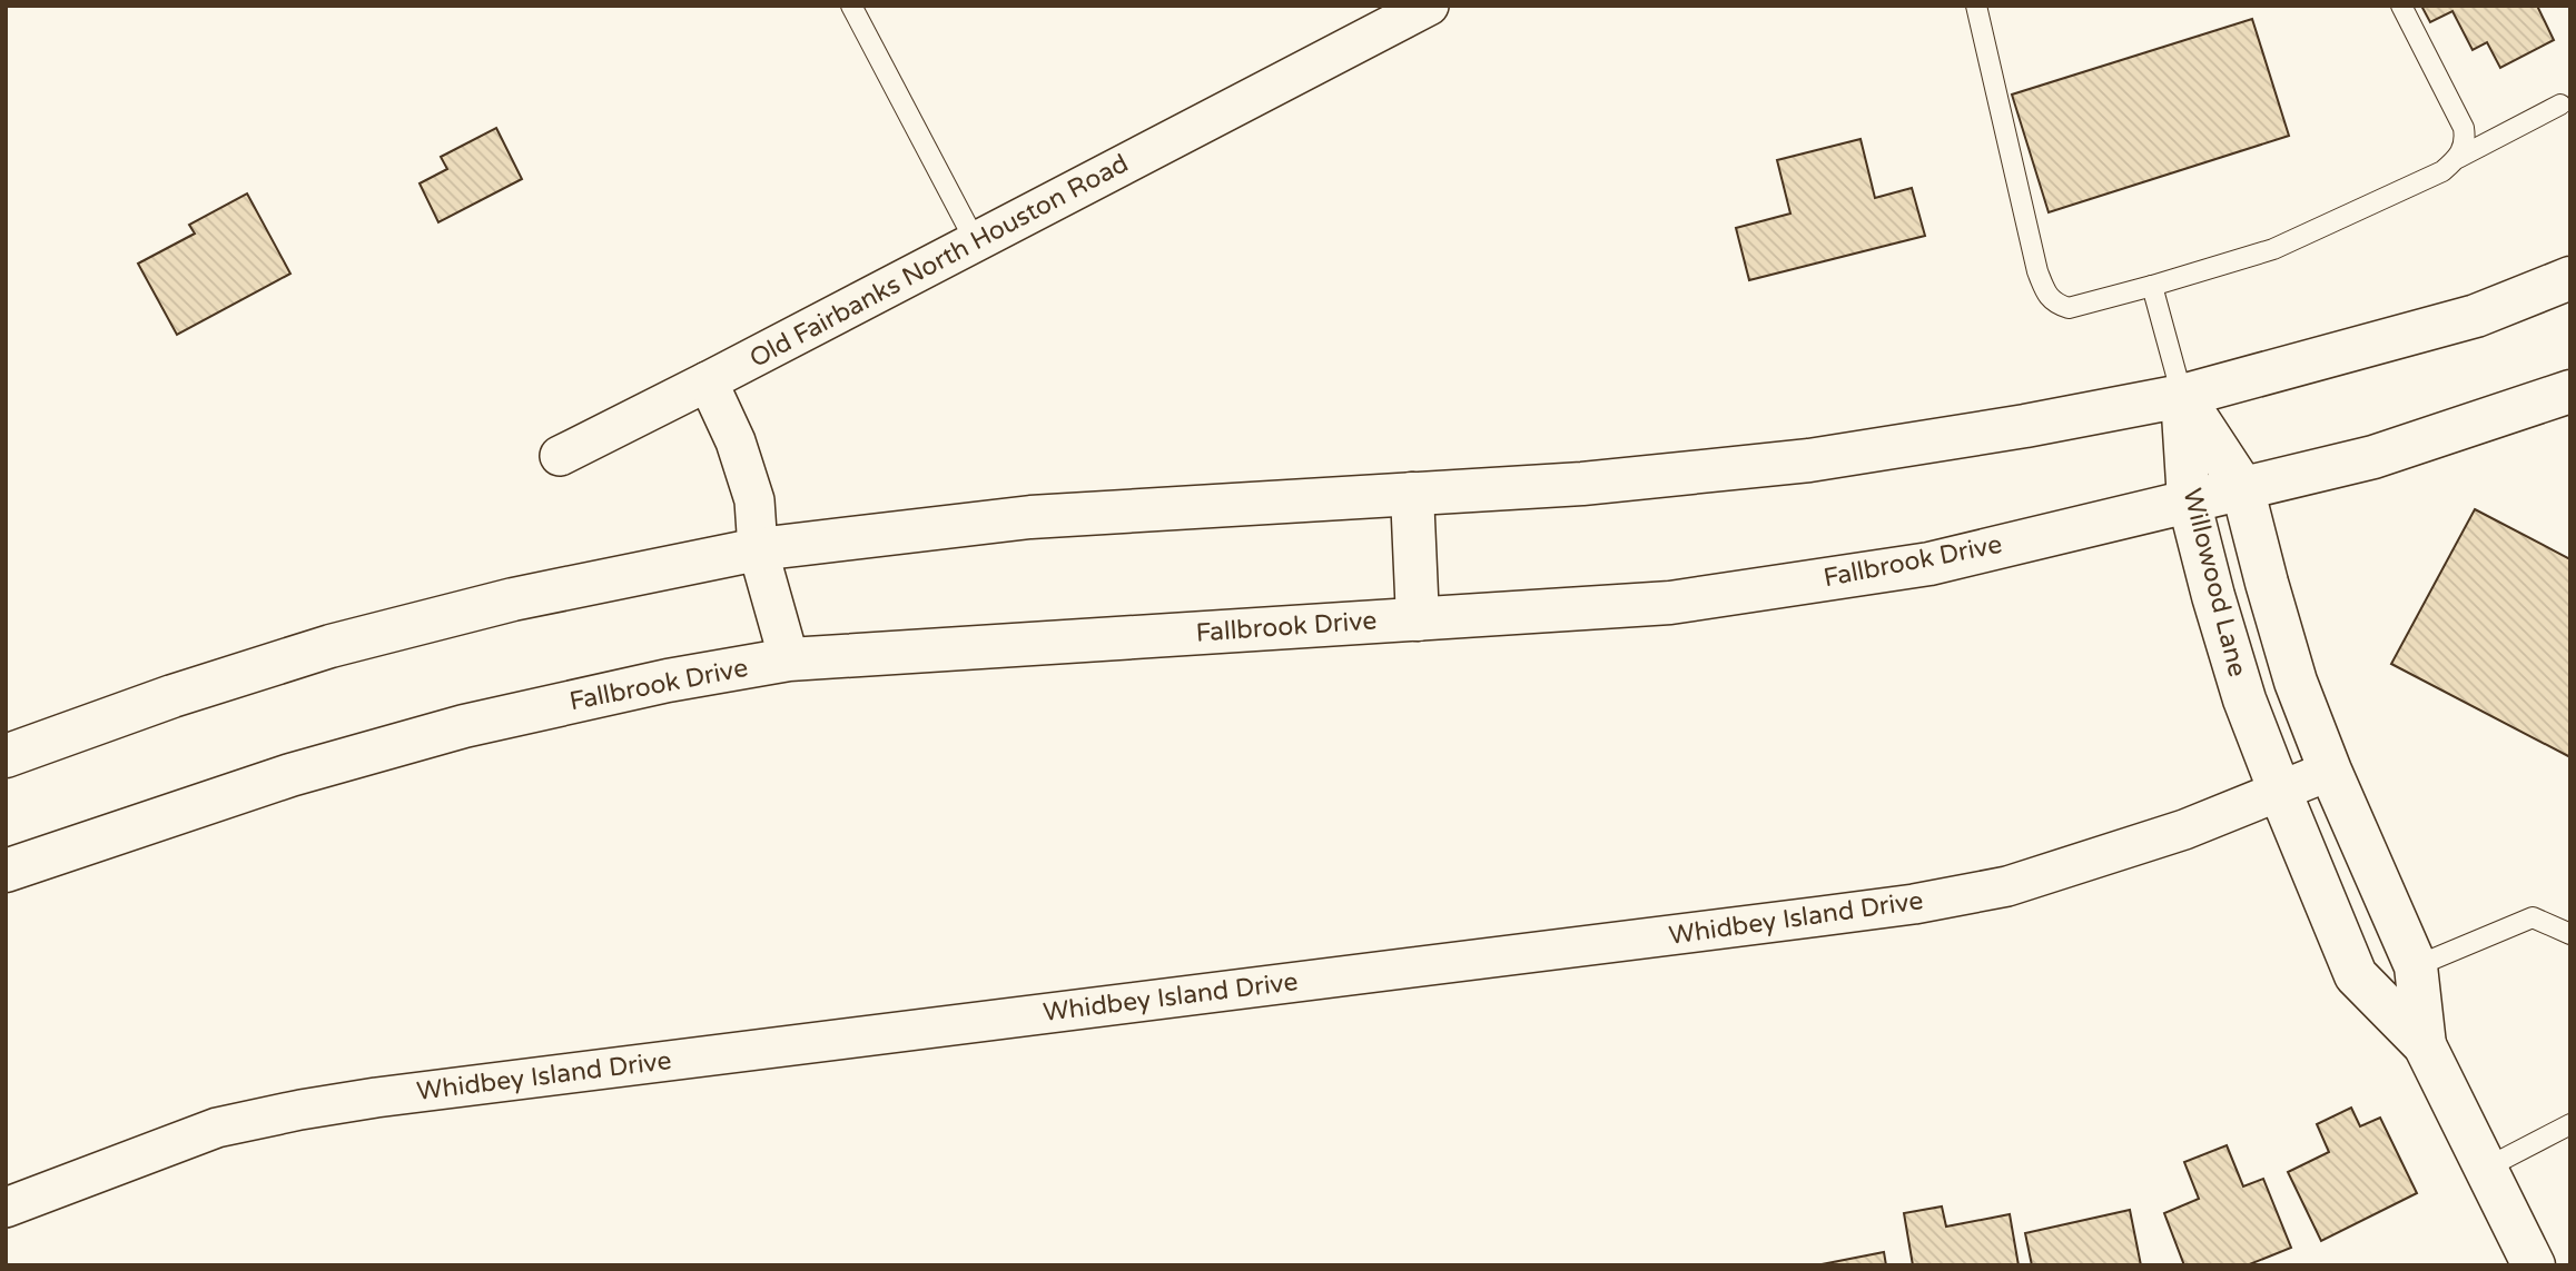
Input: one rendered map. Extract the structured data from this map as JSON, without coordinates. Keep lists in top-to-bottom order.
{
  "streets": {
    "main road": ["Fallbrook Drive", "Willowood Lane"],
    "street": ["Old Fairbanks North Houston Road", "Whidbey Island Drive"]
  },
  "crossings": [
    ["Fallbrook Drive", "Willowood Lane"],
    ["Willowood Lane", "Whidbey Island Drive"]
  ]
}
